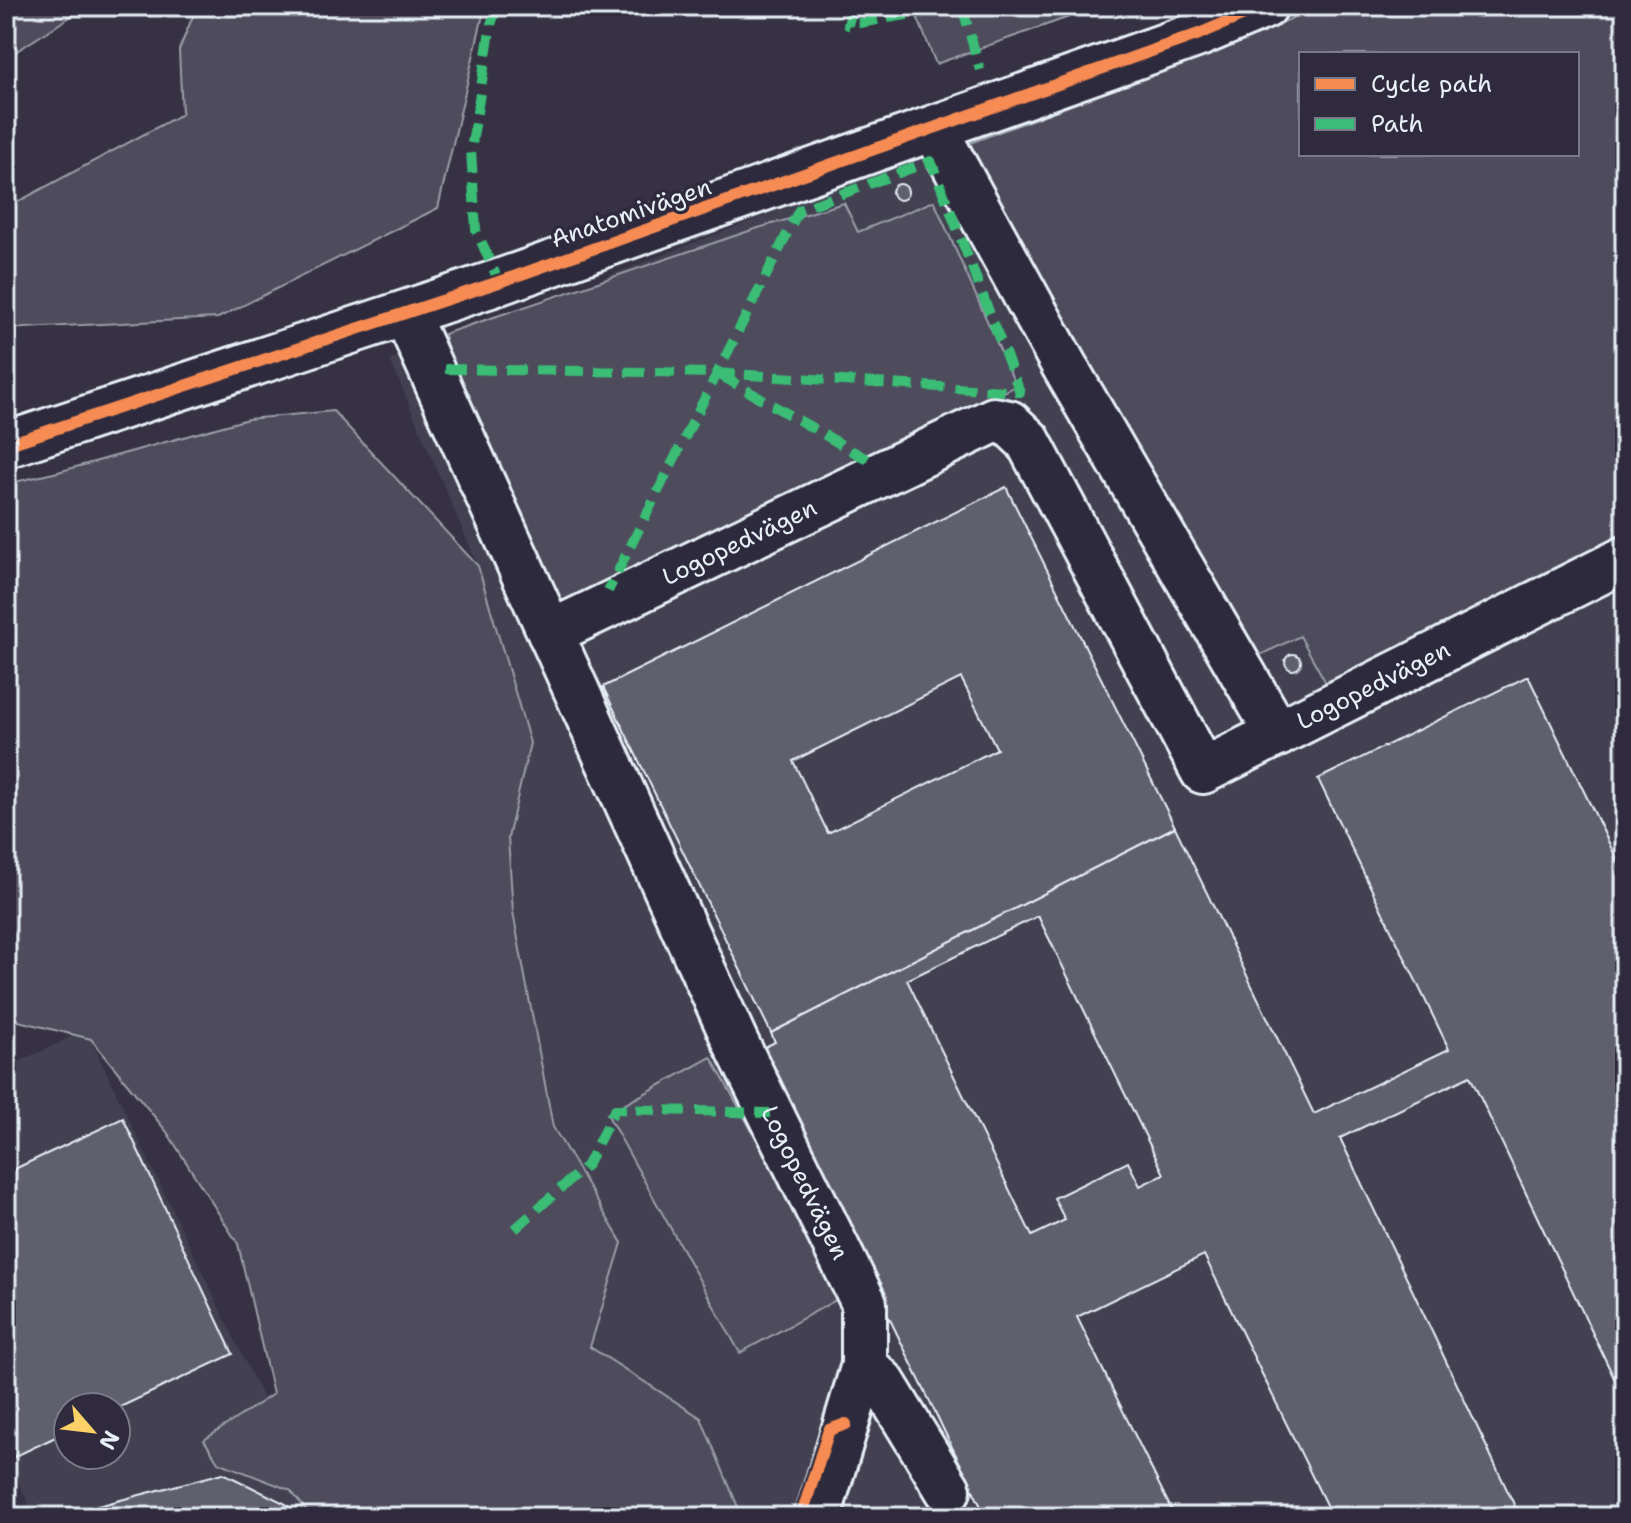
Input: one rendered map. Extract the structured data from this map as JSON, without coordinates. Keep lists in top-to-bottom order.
{
  "streets": {
    "street": ["Anatomivägen", "Logopedvägen"]
  },
  "legend": ["Cycle path", "Path"],
  "north": "bottom right"
}
